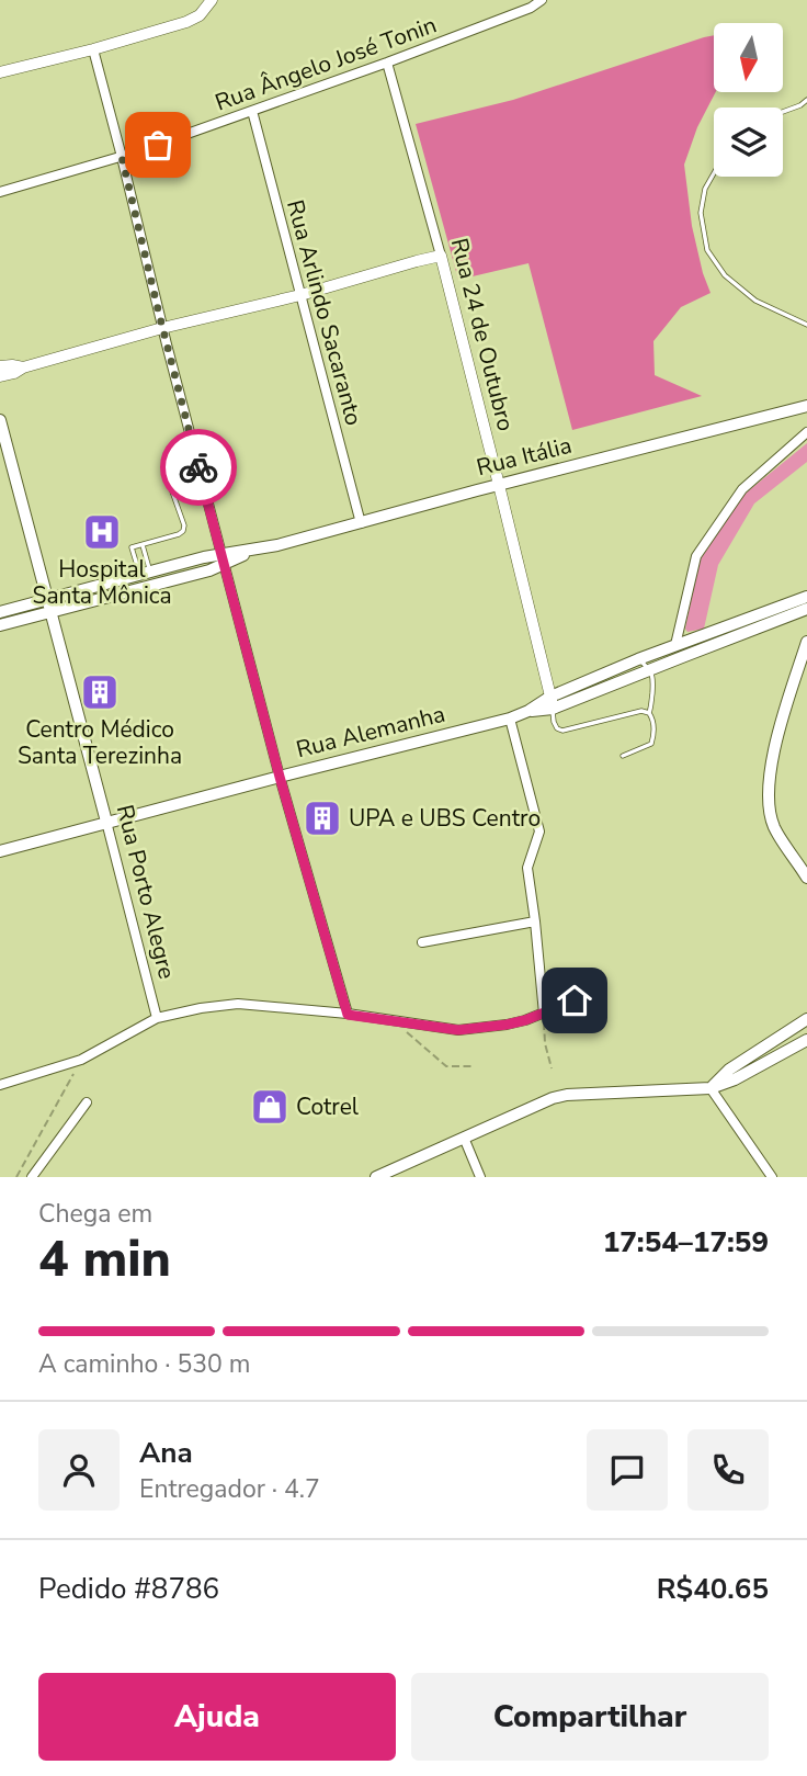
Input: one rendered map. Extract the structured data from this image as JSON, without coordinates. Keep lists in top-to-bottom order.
{
  "streets": {
    "main road": ["Rua Itália", "Rua Alemanha", "Rua Porto Alegre"],
    "street": ["Rua Ângelo José Tonin", "Rua Arlindo Sacaranto", "Rua 24 de Outubro"]
  },
  "crossings": [
    ["Rua Ângelo José Tonin", "Rua Arlindo Sacaranto"],
    ["Rua Ângelo José Tonin", "Rua 24 de Outubro"],
    ["Rua Arlindo Sacaranto", "Rua Itália"],
    ["Rua 24 de Outubro", "Rua Itália"],
    ["Rua 24 de Outubro", "Rua Alemanha"],
    ["Rua Itália", "Rua Porto Alegre"],
    ["Rua Alemanha", "Rua Porto Alegre"]
  ],
  "places": {
    "hospital": ["Hospital Santa Mônica"],
    "building": ["Centro Médico Santa Terezinha", "UPA e UBS Centro"],
    "shop": ["Cotrel"]
  },
  "north": "bottom",
  "page": {
    "heading": ["4 min", "Chega em", "17:54–17:59"],
    "panel": [
      "Ana",
      "Entregador · 4.7",
      "Pedido #8786",
      "R$40.65"
    ],
    "bar": "A caminho · 530 m",
    "buttons": ["Ajuda", "Compartilhar"]
  }
}
